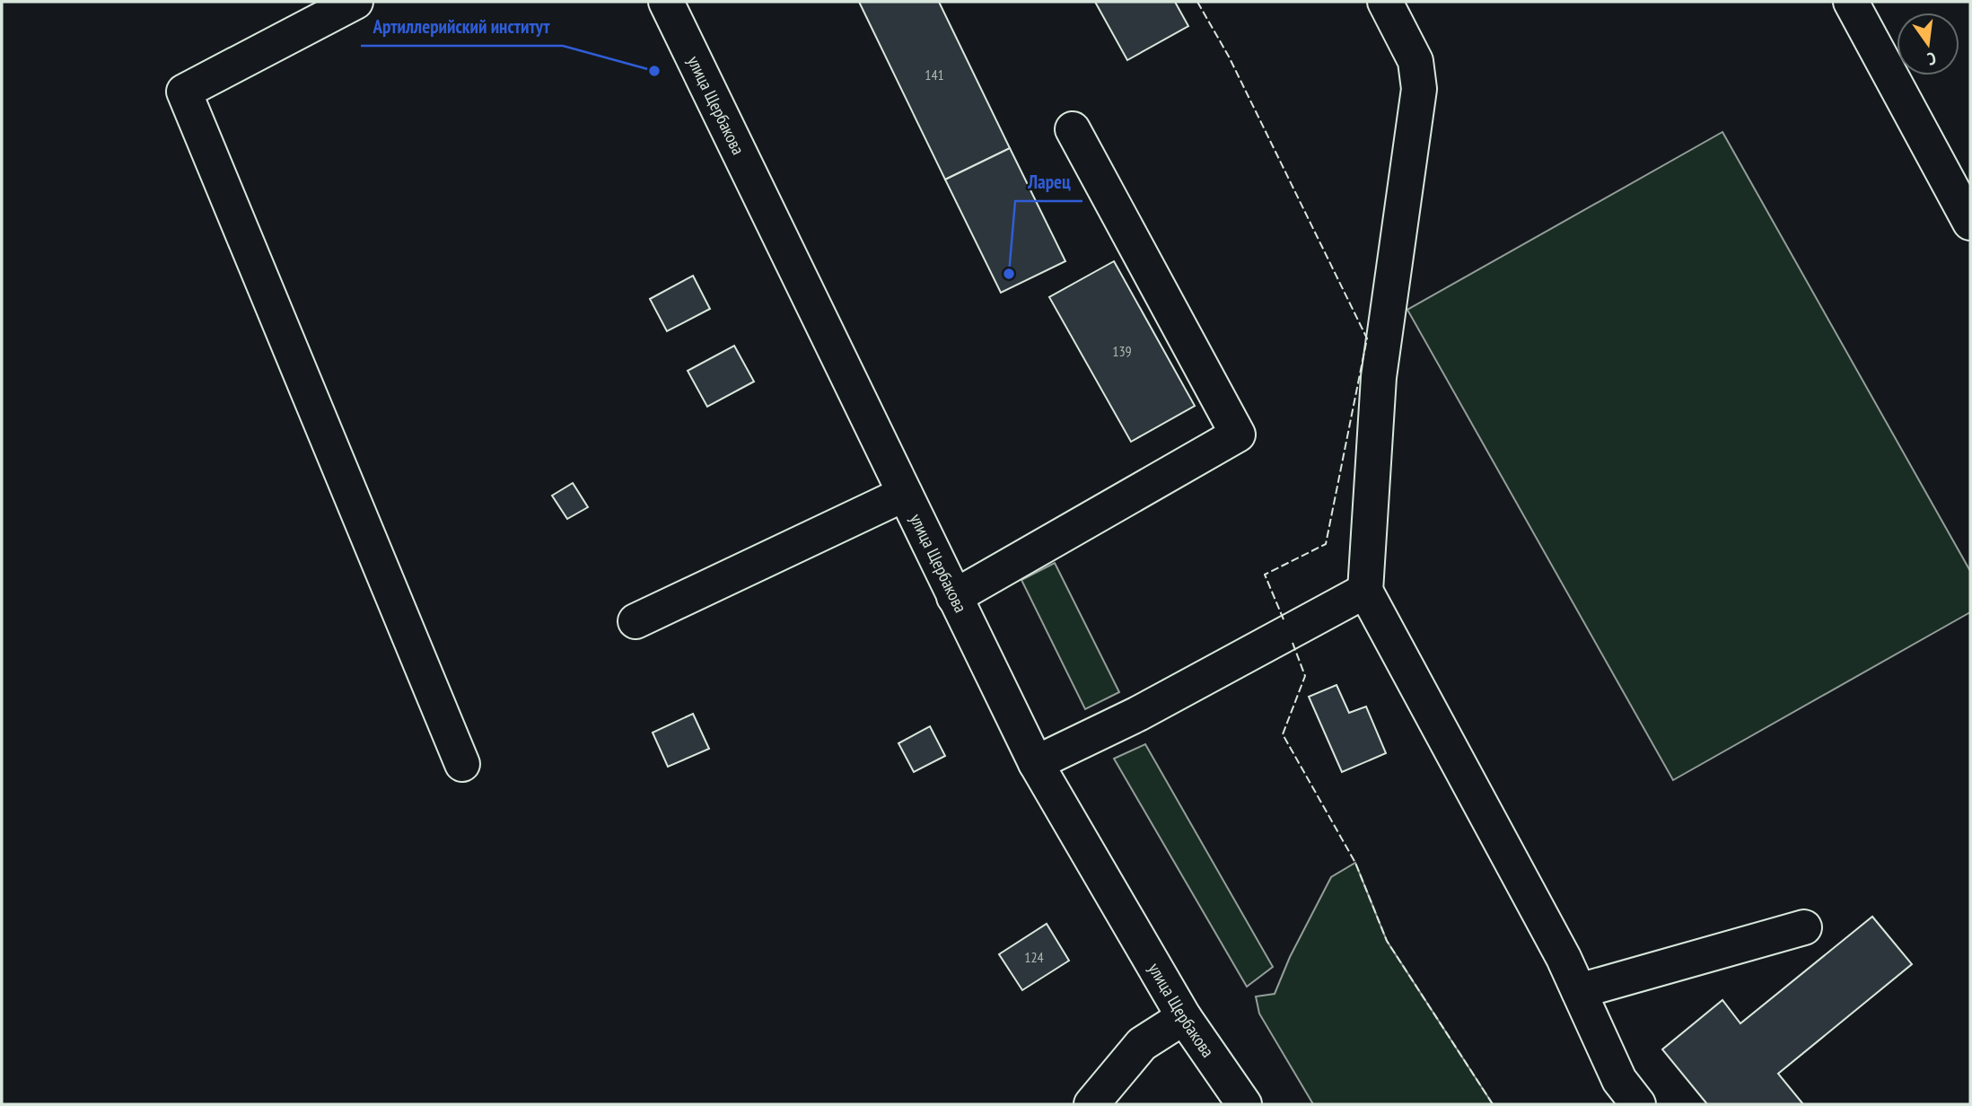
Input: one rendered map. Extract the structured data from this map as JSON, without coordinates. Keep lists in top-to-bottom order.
{
  "streets": {
    "main road": ["улица Щербакова"]
  },
  "places": ["Артиллерийский институт", "Ларец"],
  "house_numbers": ["141", "139", "124"],
  "north": "bottom"
}
